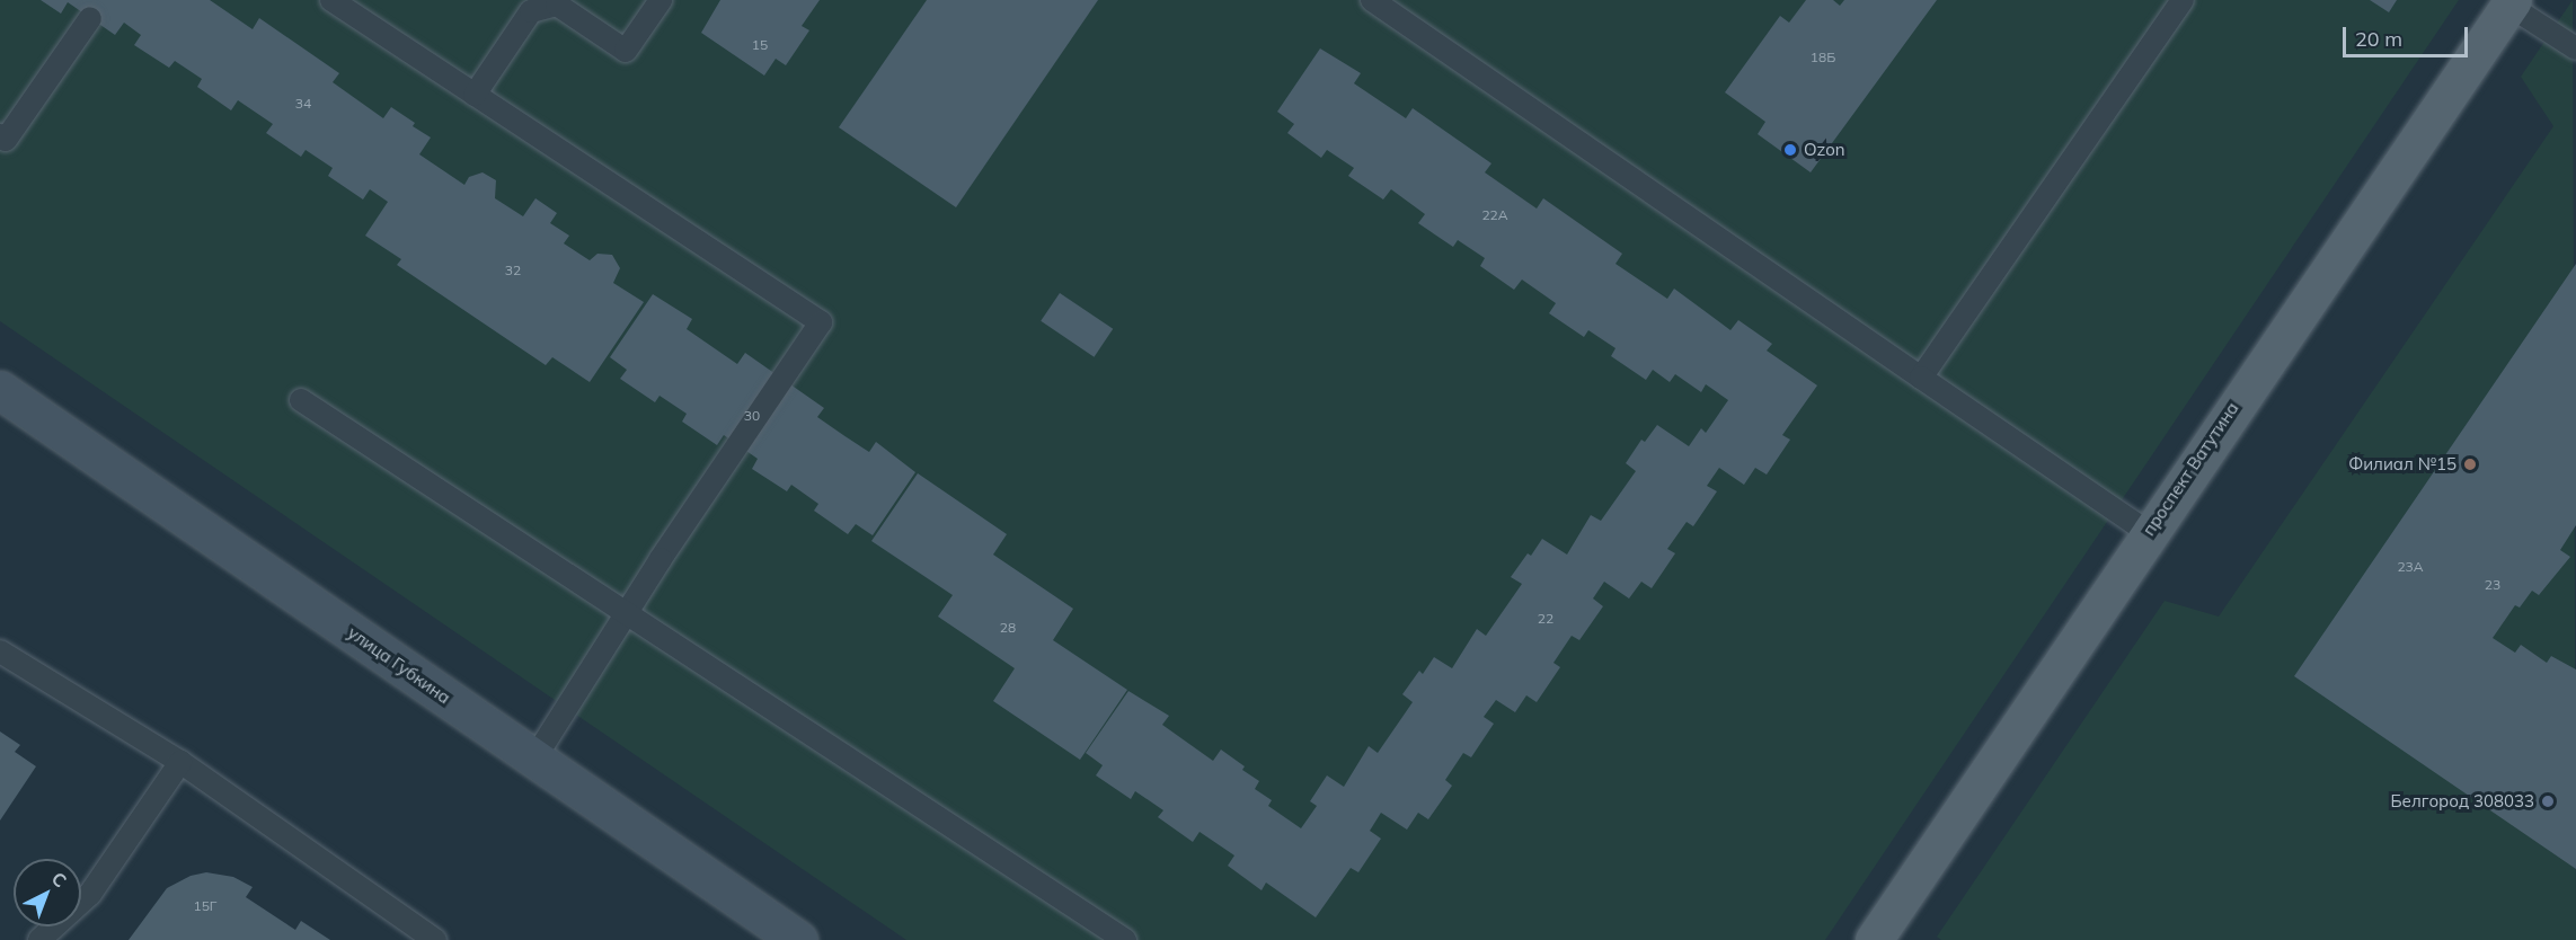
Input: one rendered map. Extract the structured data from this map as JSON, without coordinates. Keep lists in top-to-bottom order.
{
  "streets": {
    "main road": ["проспект Ватутина", "улица Губкина"]
  },
  "places": ["Ozon", "Филиал №15", "Белгород 308033"],
  "house_numbers": [
    "15",
    "18Б",
    "34",
    "22А",
    "32",
    "30",
    "23А",
    "23",
    "22",
    "28",
    "15Г"
  ],
  "scale_bar": "20 m",
  "north": "top right"
}
